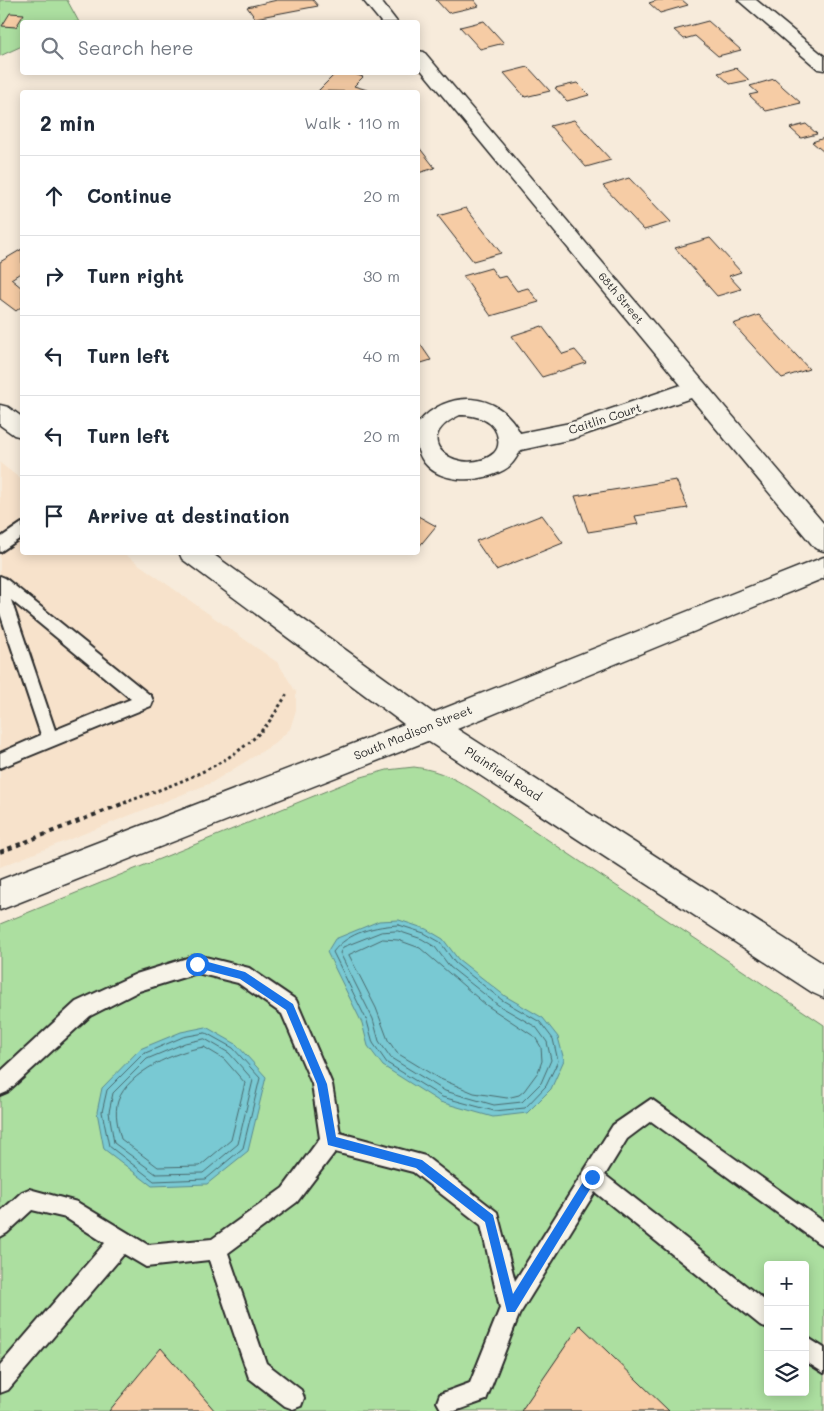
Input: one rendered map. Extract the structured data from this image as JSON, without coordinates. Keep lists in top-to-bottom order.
{
  "streets": {
    "street": [
      "68th Street",
      "Caitlin Court",
      "South Madison Street",
      "Plainfield Road"
    ]
  },
  "crossings": [
    ["68th Street", "Caitlin Court"],
    ["South Madison Street", "Plainfield Road"]
  ],
  "page": {
    "search": "Search here",
    "heading": ["2 min", "Walk · 110 m"],
    "list": [
      ["Continue", "20 m"],
      ["Turn right", "30 m"],
      ["Turn left", "40 m"],
      ["Turn left", "20 m"],
      "Arrive at destination"
    ],
    "map_buttons": ["+", "−"]
  }
}
